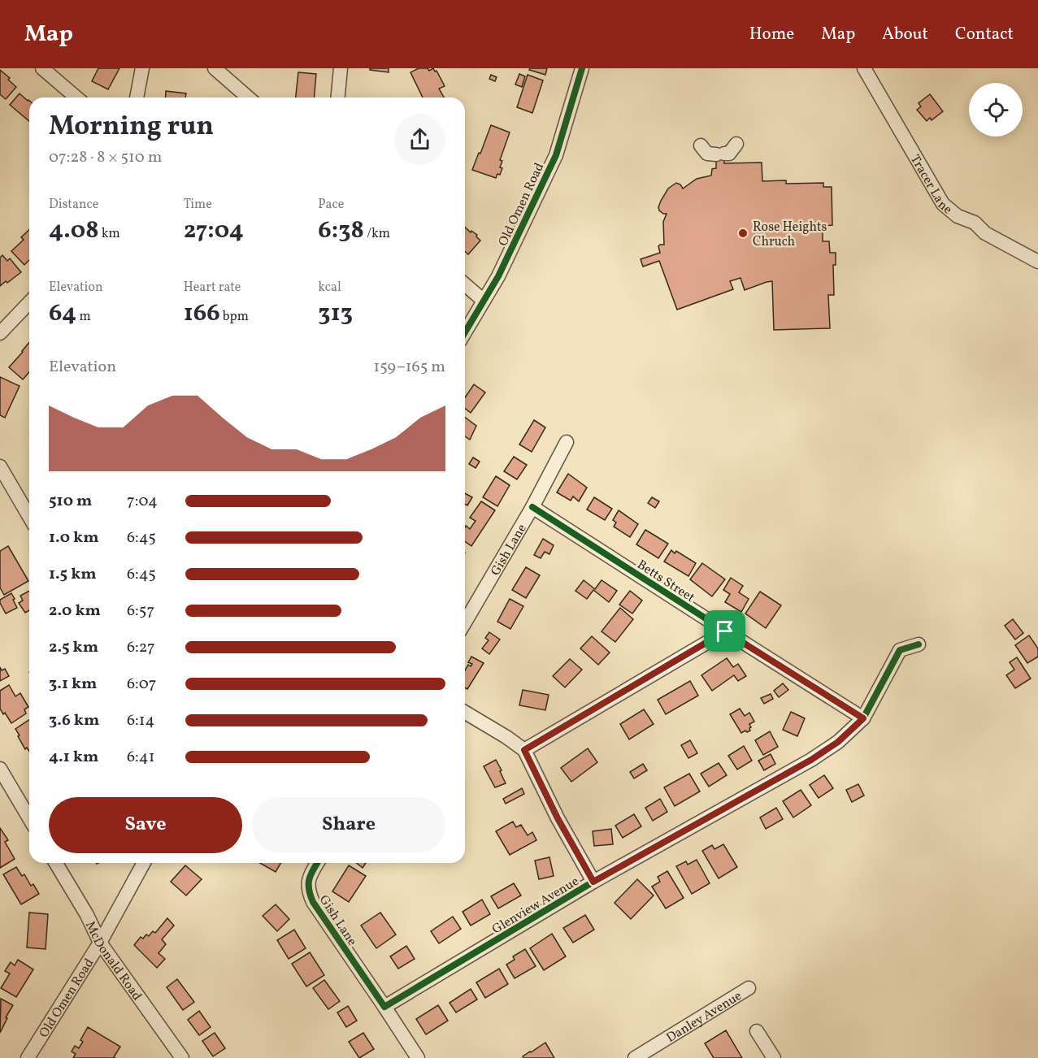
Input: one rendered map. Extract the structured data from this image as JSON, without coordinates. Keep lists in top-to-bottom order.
{
  "streets": {
    "street": [
      "Tracer Lane",
      "Old Omen Road",
      "Gish Lane",
      "Betts Street",
      "Glenview Avenue",
      "McDonald Road",
      "Danley Avenue"
    ]
  },
  "crossings": [
    ["Old Omen Road", "McDonald Road"],
    ["Gish Lane", "Betts Street"],
    ["Gish Lane", "Glenview Avenue"],
    ["Betts Street", "Glenview Avenue"]
  ],
  "places": ["Rose Heights Chruch"],
  "page": {
    "header": "Map",
    "nav": [
      "Home",
      "Map",
      "About",
      "Contact"
    ],
    "heading": ["Morning run", "07:28 · 8 × 510 m"],
    "stats": [
      ["Distance", "4.08 km"],
      ["Time", "27:04"],
      ["Pace", "6:38 /km"],
      ["Elevation", "64 m"],
      ["Heart rate", "166 bpm"],
      ["kcal", "313"]
    ],
    "chart": ["Elevation", "159–165 m"],
    "list": [
      {
        "name": "510 m",
        "note": "7:04"
      },
      {
        "name": "1.0 km",
        "note": "6:45"
      },
      {
        "name": "1.5 km",
        "note": "6:45"
      },
      {
        "name": "2.0 km",
        "note": "6:57"
      },
      {
        "name": "2.5 km",
        "note": "6:27"
      },
      {
        "name": "3.1 km",
        "note": "6:07"
      },
      {
        "name": "3.6 km",
        "note": "6:14"
      },
      {
        "name": "4.1 km",
        "note": "6:41"
      }
    ],
    "buttons": ["Save", "Share"]
  }
}
